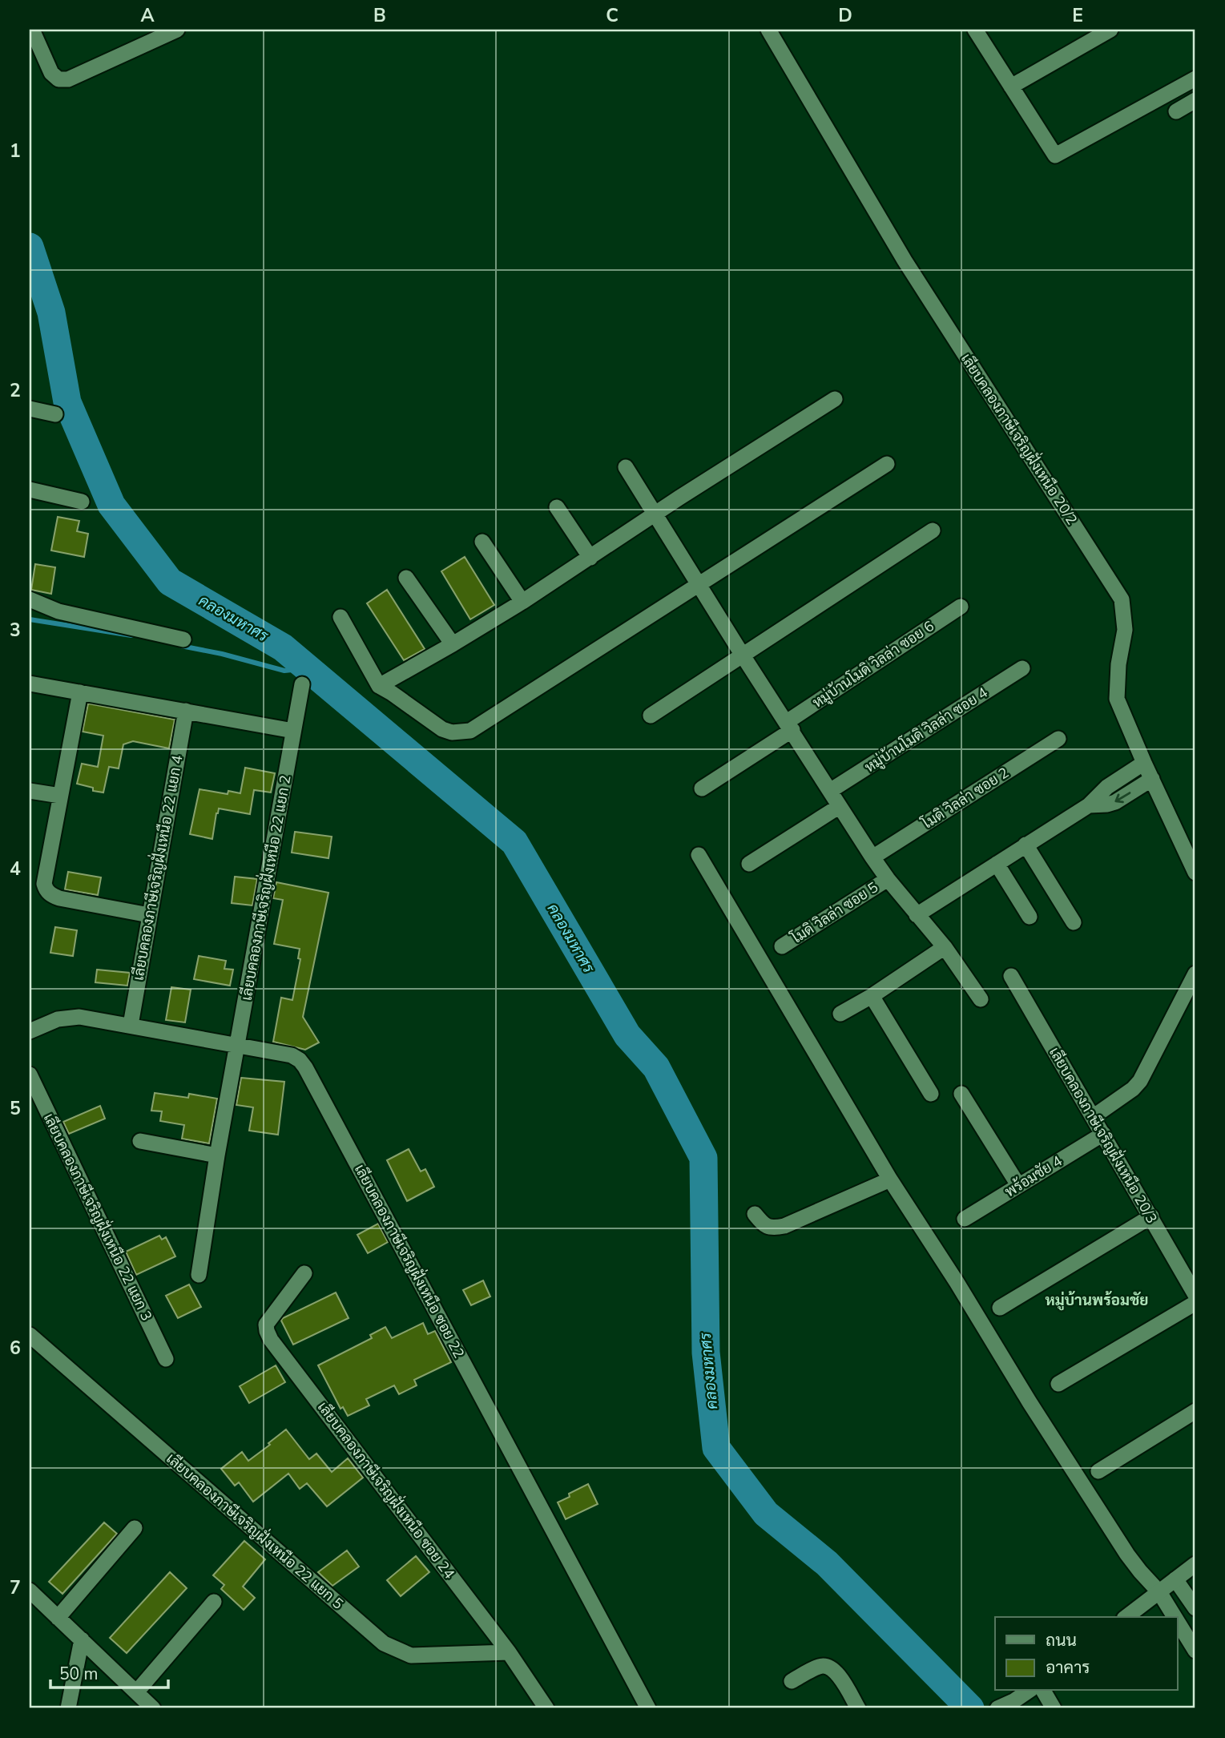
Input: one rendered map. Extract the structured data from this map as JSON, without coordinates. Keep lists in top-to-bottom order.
{
  "streets": {
    "street": [
      "เลียบคลองภาษีเจริญฝั่งเหนือ 20/2",
      "หมู่บ้านโมดิ วิลล่า ซอย 6",
      "หมู่บ้านโมดิ วิลล่า ซอย 4",
      "โมดิ วิลล่า ซอย 2",
      "เลียบคลองภาษีเจริญฝั่งเหนือ 22 แยก 4",
      "เลียบคลองภาษีเจริญฝั่งเหนือ 22 แยก 2",
      "โมดิ วิลล่า ซอย 5",
      "เลียบคลองภาษีเจริญฝั่งเหนือ 20/3",
      "พร้อมชัย 4",
      "เลียบคลองภาษีเจริญฝั่งเหนือ 22 แยก 3",
      "เลียบคลองภาษีเจริญฝั่งเหนือ ซอย 22",
      "เลียบคลองภาษีเจริญฝั่งเหนือ ซอย 24",
      "เลียบคลองภาษีเจริญฝั่งเหนือ 22 แยก 5"
    ]
  },
  "crossings": [
    ["เลียบคลองภาษีเจริญฝั่งเหนือ 22 แยก 4", "เลียบคลองภาษีเจริญฝั่งเหนือ ซอย 22"],
    ["เลียบคลองภาษีเจริญฝั่งเหนือ 22 แยก 2", "เลียบคลองภาษีเจริญฝั่งเหนือ ซอย 22"],
    ["เลียบคลองภาษีเจริญฝั่งเหนือ 20/3", "พร้อมชัย 4"],
    ["เลียบคลองภาษีเจริญฝั่งเหนือ ซอย 24", "เลียบคลองภาษีเจริญฝั่งเหนือ 22 แยก 5"]
  ],
  "districts": ["หมู่บ้านพร้อมชัย"],
  "water": ["คลองมหาศร"],
  "legend": ["ถนน", "อาคาร"],
  "scale_bar": "50 m",
  "grid": {
    "columns": [
      "A",
      "B",
      "C",
      "D",
      "E"
    ],
    "rows": [
      "1",
      "2",
      "3",
      "4",
      "5",
      "6",
      "7"
    ]
  }
}
